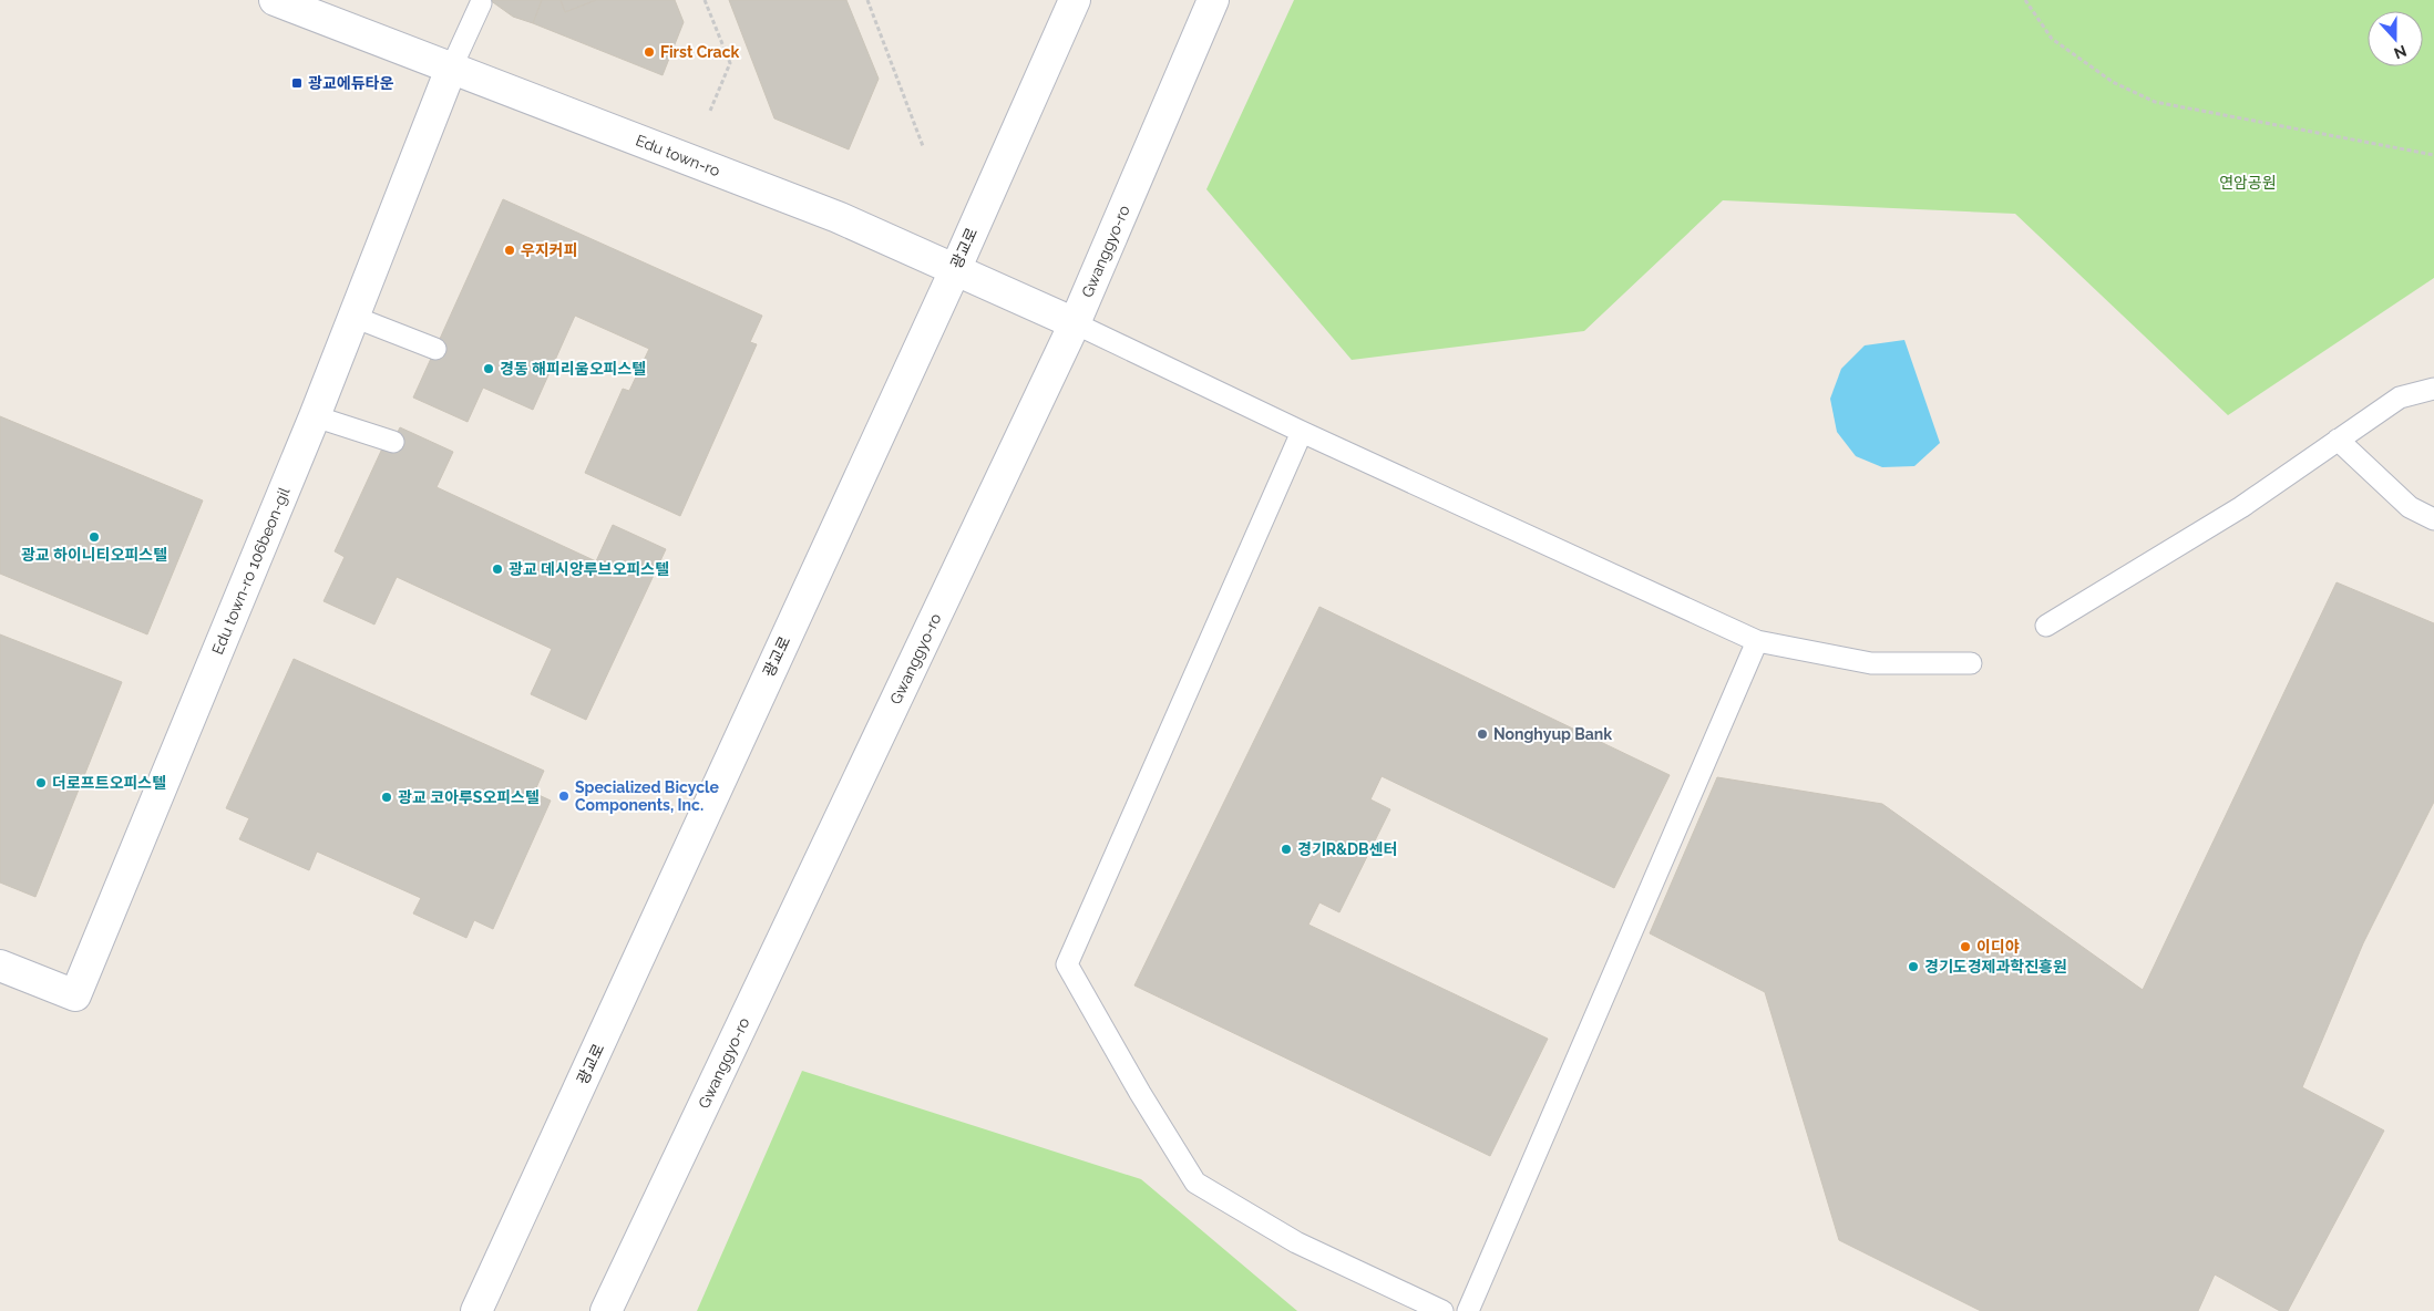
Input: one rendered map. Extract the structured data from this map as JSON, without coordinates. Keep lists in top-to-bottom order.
{
  "streets": {
    "main road": [
      "Edu town-ro",
      "광교로",
      "Gwanggyo-ro",
      "Edu town-ro 106beon-gil"
    ]
  },
  "crossings": [
    ["Edu town-ro", "광교로"],
    ["Edu town-ro", "Gwanggyo-ro"],
    ["Edu town-ro", "Edu town-ro 106beon-gil"]
  ],
  "parks": ["연암공원"],
  "places": {
    "other": [
      "First Crack",
      "우지커피",
      "경동 해피리움오피스텔",
      "광교 하이니티오피스텔",
      "광교 데시앙루브오피스텔",
      "Nonghyup Bank",
      "더로프트오피스텔",
      "Specialized Bicycle Components, Inc.",
      "광교 코아루S오피스텔",
      "경기R&DB센터",
      "이디야",
      "경기도경제과학진흥원"
    ],
    "transit": ["광교에듀타운"]
  },
  "north": "bottom"
}
